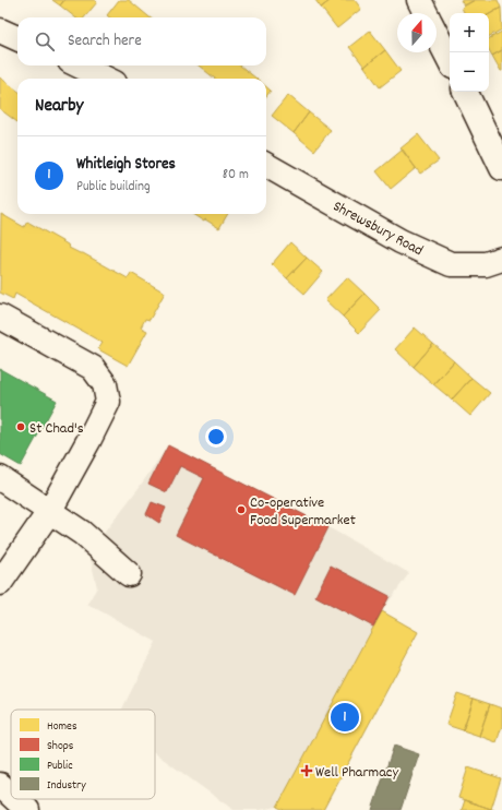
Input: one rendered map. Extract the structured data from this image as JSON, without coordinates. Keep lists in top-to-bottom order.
{
  "streets": {
    "street": ["Shrewsbury Road"]
  },
  "places": {
    "other": ["St Chad's", "Co-operative Food Supermarket"],
    "health": ["Well Pharmacy"]
  },
  "legend": [
    "Homes",
    "Shops",
    "Public",
    "Industry"
  ],
  "north": "top",
  "page": {
    "map_buttons": ["+", "−"],
    "search": "Search here",
    "heading": "Nearby",
    "list": [
      {
        "mark": "1",
        "name": "Whitleigh Stores",
        "note": "Public building",
        "value": "80 m"
      }
    ],
    "pins": "1"
  }
}
